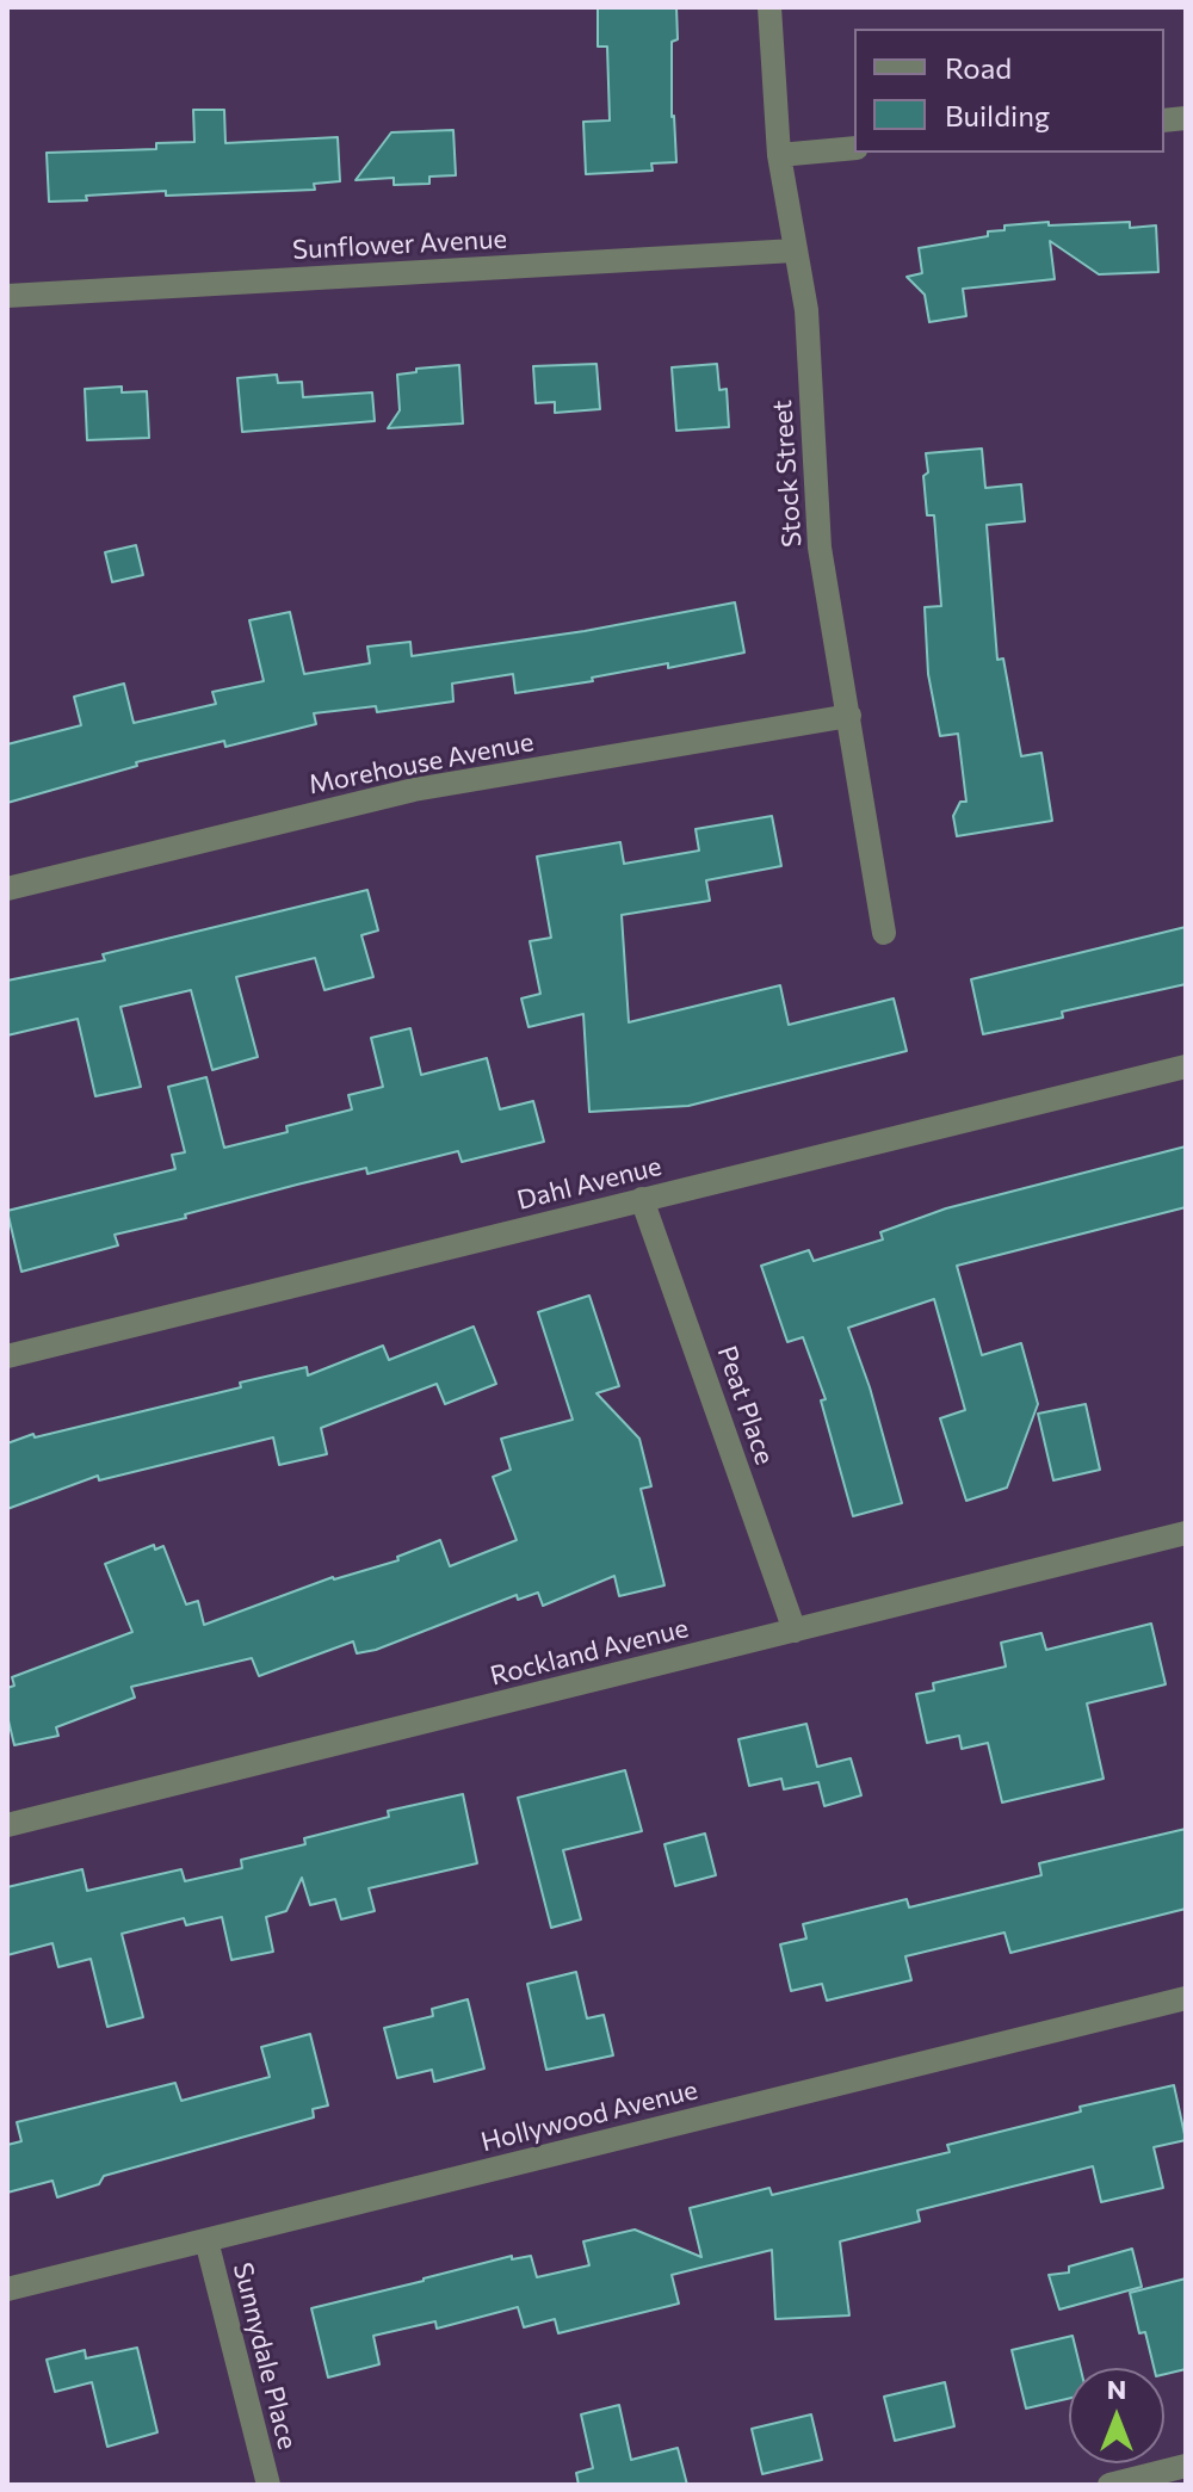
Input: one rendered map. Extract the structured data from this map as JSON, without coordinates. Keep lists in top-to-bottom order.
{
  "streets": {
    "street": [
      "Sunflower Avenue",
      "Stock Street",
      "Morehouse Avenue",
      "Dahl Avenue",
      "Peat Place",
      "Rockland Avenue",
      "Hollywood Avenue",
      "Sunnydale Place"
    ]
  },
  "crossings": [
    ["Sunflower Avenue", "Stock Street"],
    ["Stock Street", "Morehouse Avenue"],
    ["Dahl Avenue", "Peat Place"],
    ["Peat Place", "Rockland Avenue"],
    ["Hollywood Avenue", "Sunnydale Place"]
  ],
  "legend": ["Road", "Building"],
  "north": "top"
}
